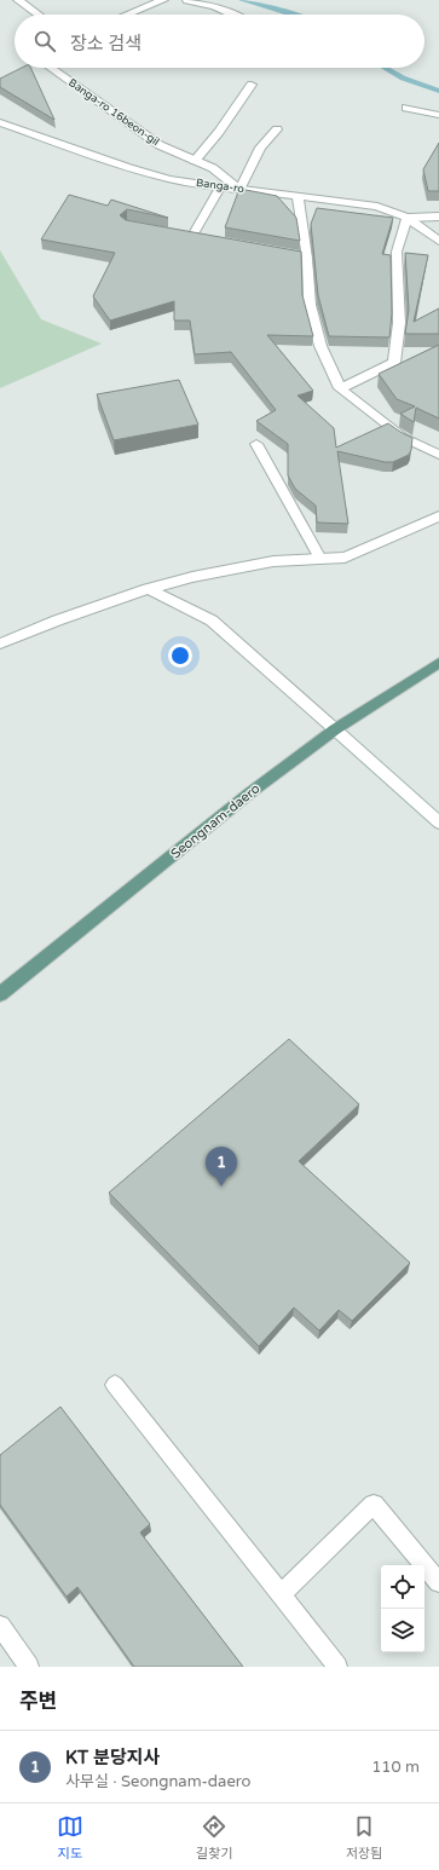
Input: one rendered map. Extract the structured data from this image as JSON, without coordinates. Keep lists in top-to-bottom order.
{
  "streets": {
    "main road": ["Seongnam-daero"],
    "street": ["Banga-ro 16beon-gil", "Banga-ro"]
  },
  "crossings": [
    ["Banga-ro 16beon-gil", "Banga-ro"]
  ],
  "page": {
    "search": "장소 검색",
    "pins": "1",
    "heading": "주변",
    "list": [
      {
        "mark": "1",
        "name": "KT 분당지사",
        "note": "사무실 · Seongnam-daero",
        "value": "110 m"
      }
    ],
    "nav": ["지도", "길찾기", "저장됨"]
  }
}
